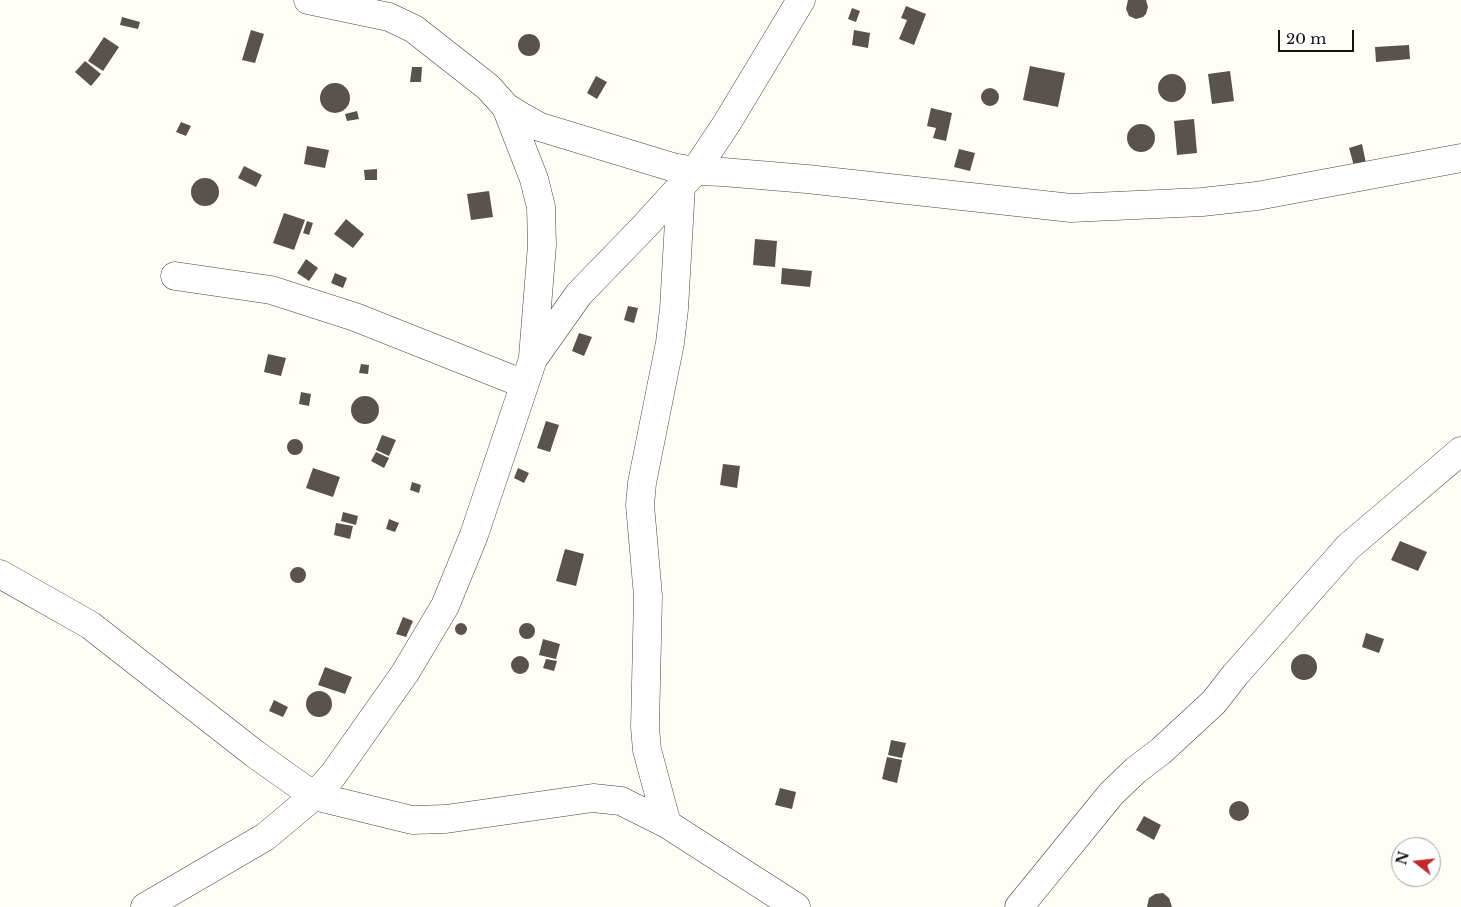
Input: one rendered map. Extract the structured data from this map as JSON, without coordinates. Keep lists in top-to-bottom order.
{
  "scale_bar": "20 m",
  "north": "left"
}
